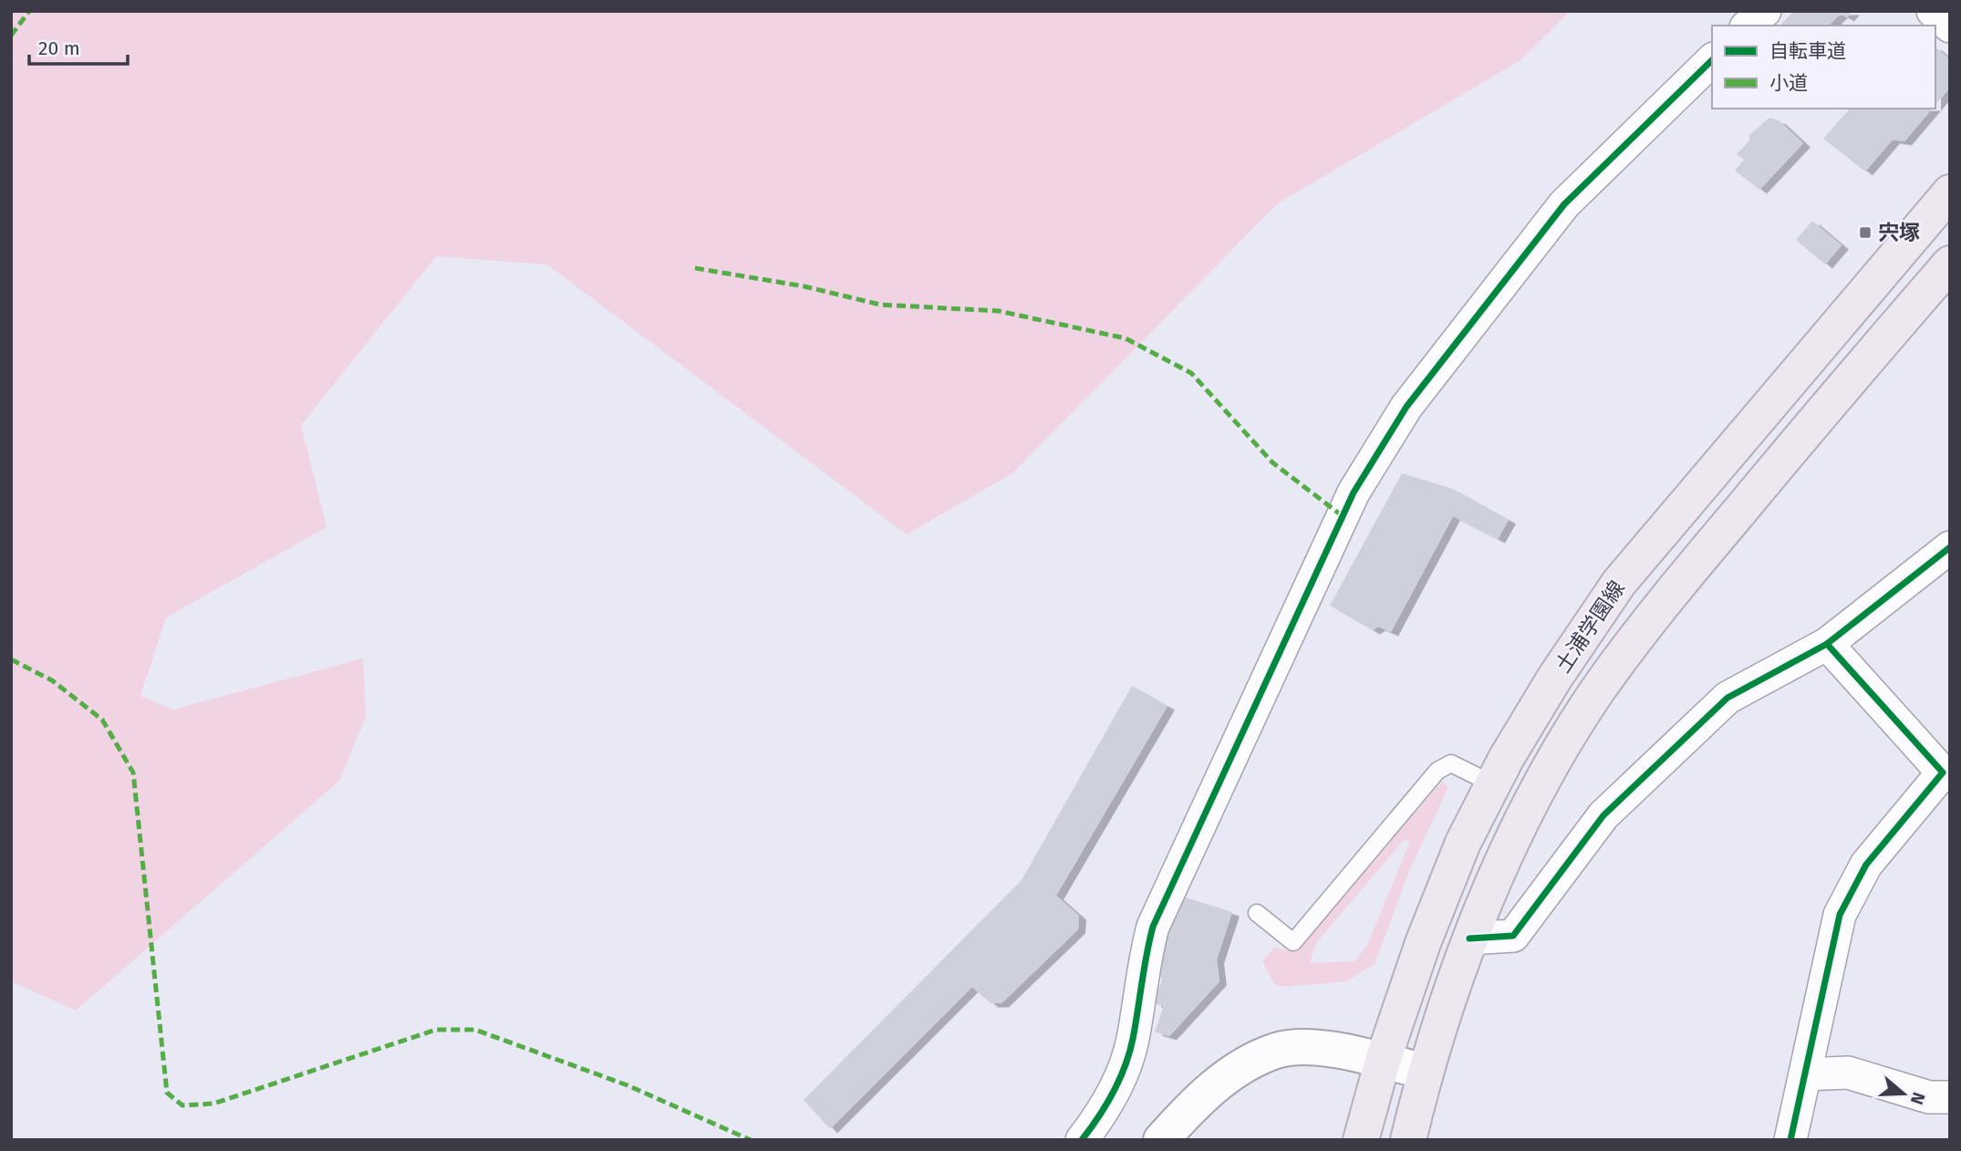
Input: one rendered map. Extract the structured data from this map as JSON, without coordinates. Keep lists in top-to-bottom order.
{
  "streets": {
    "main road": ["土浦学園線"]
  },
  "places": {
    "transit": ["宍塚"]
  },
  "legend": ["自転車道", "小道"],
  "scale_bar": "20 m",
  "north": "right"
}
